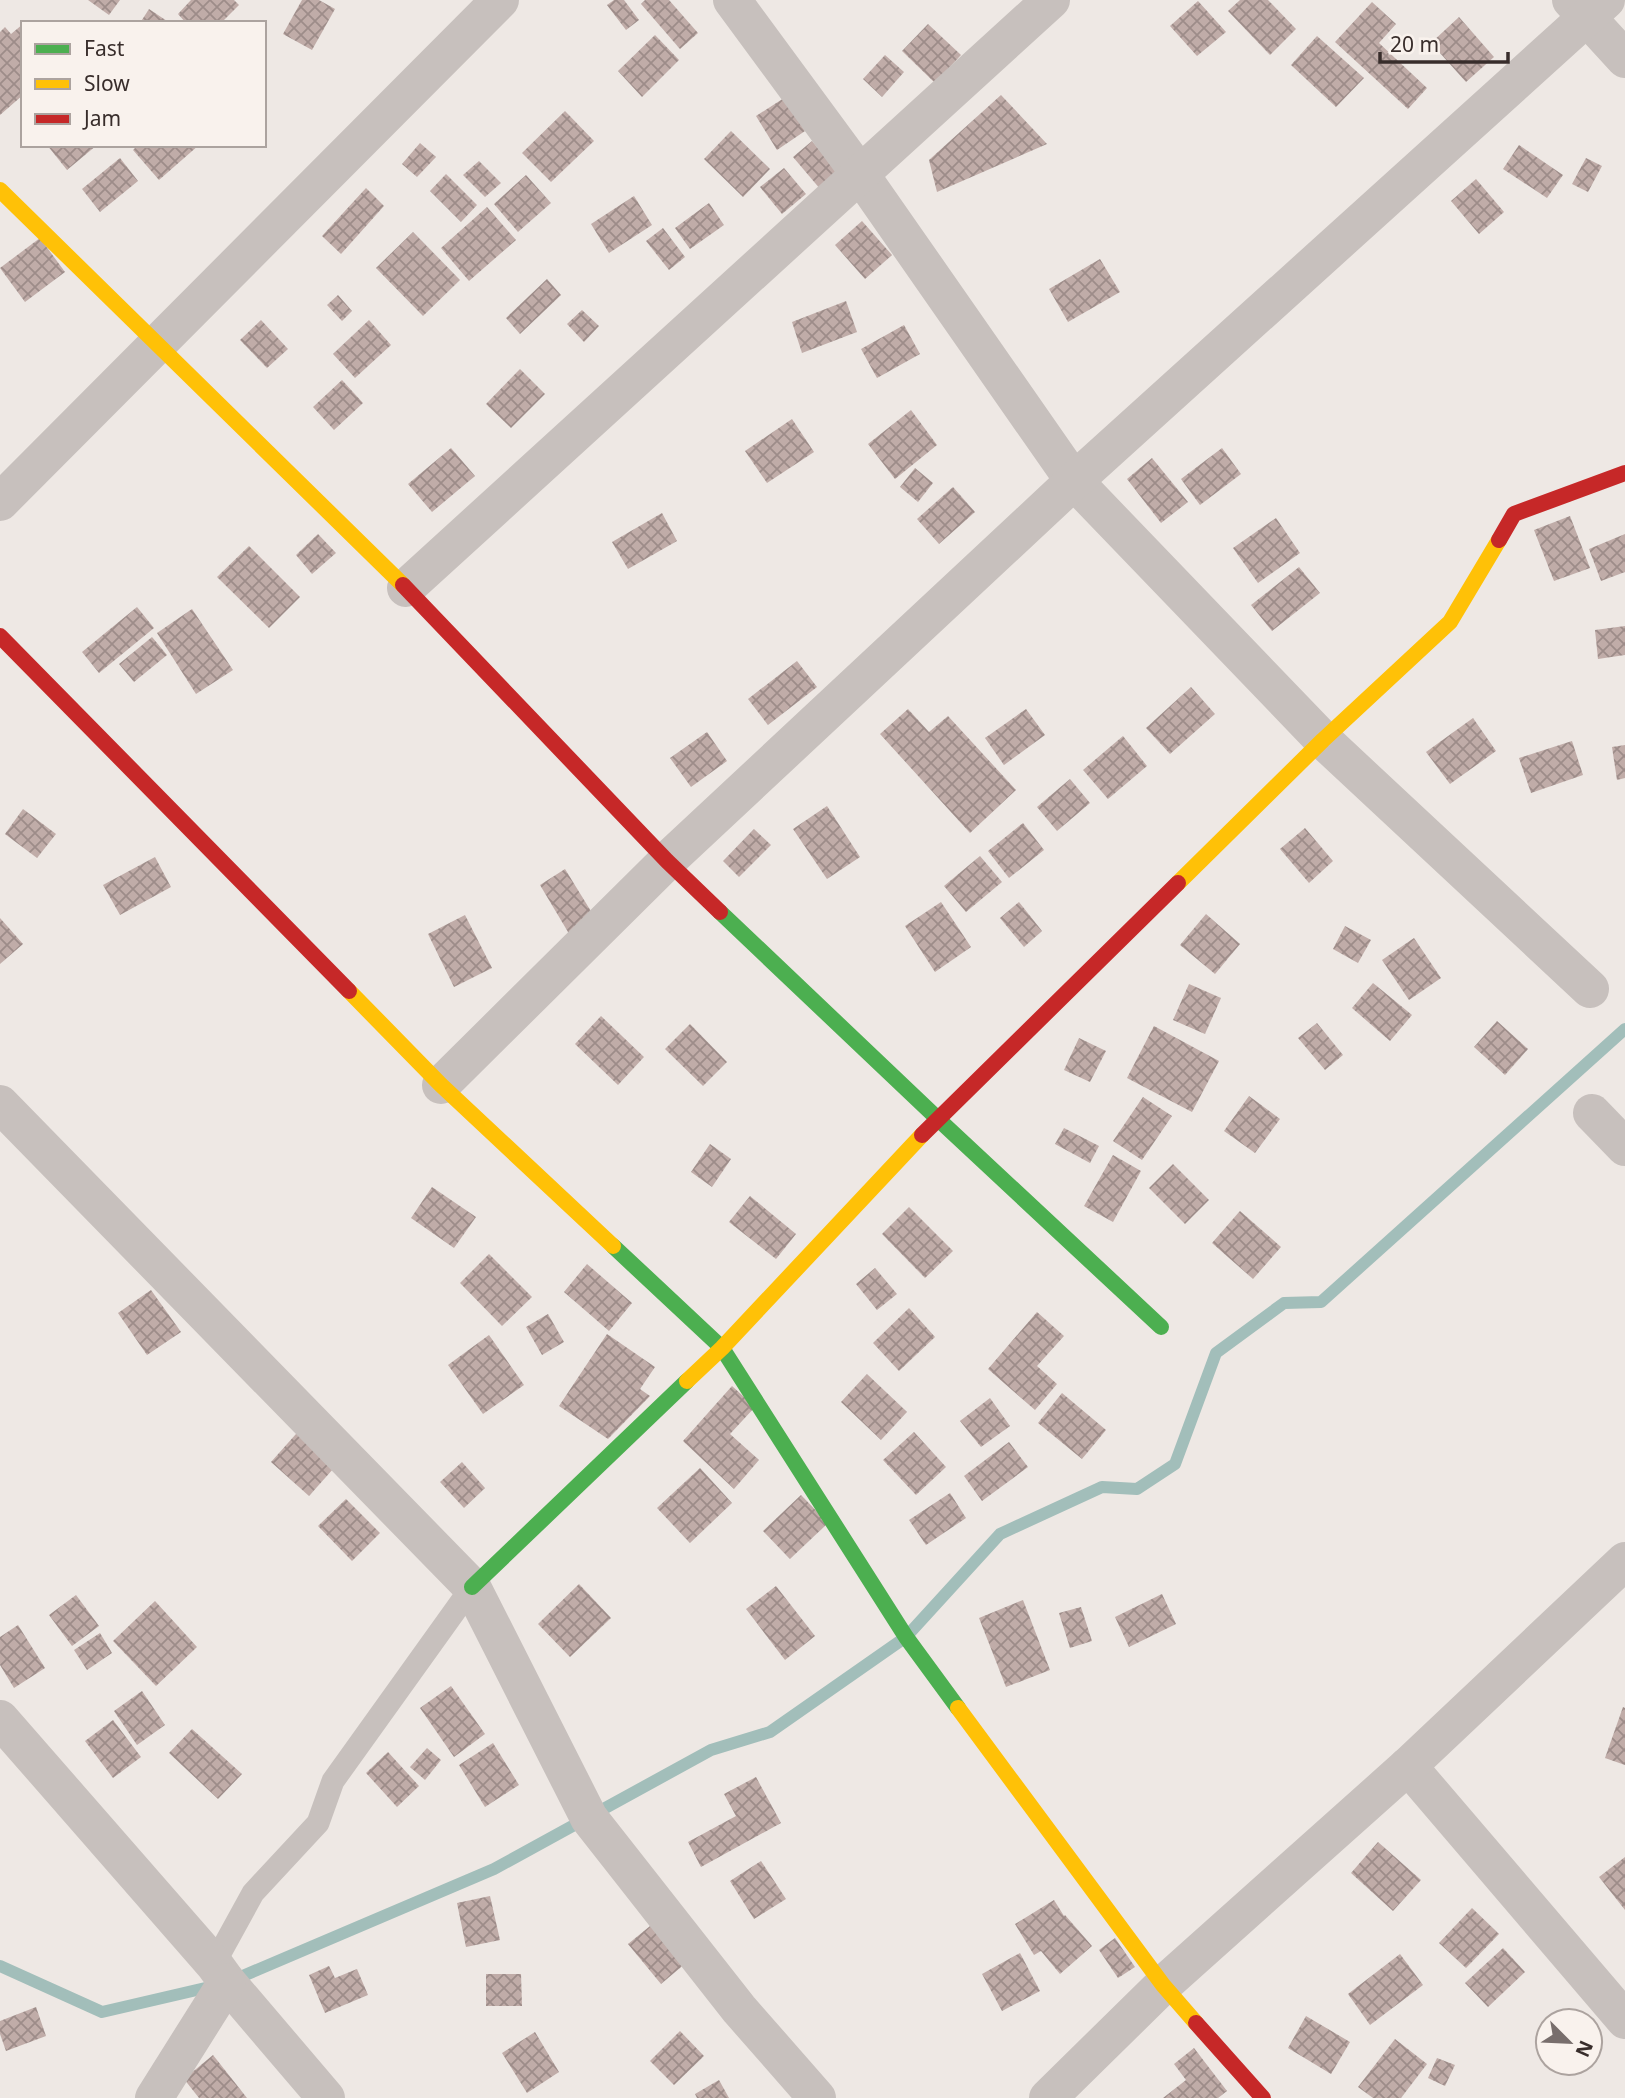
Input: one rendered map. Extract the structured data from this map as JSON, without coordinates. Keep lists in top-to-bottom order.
{
  "legend": ["Fast", "Slow", "Jam"],
  "scale_bar": "20 m",
  "north": "bottom right"
}
